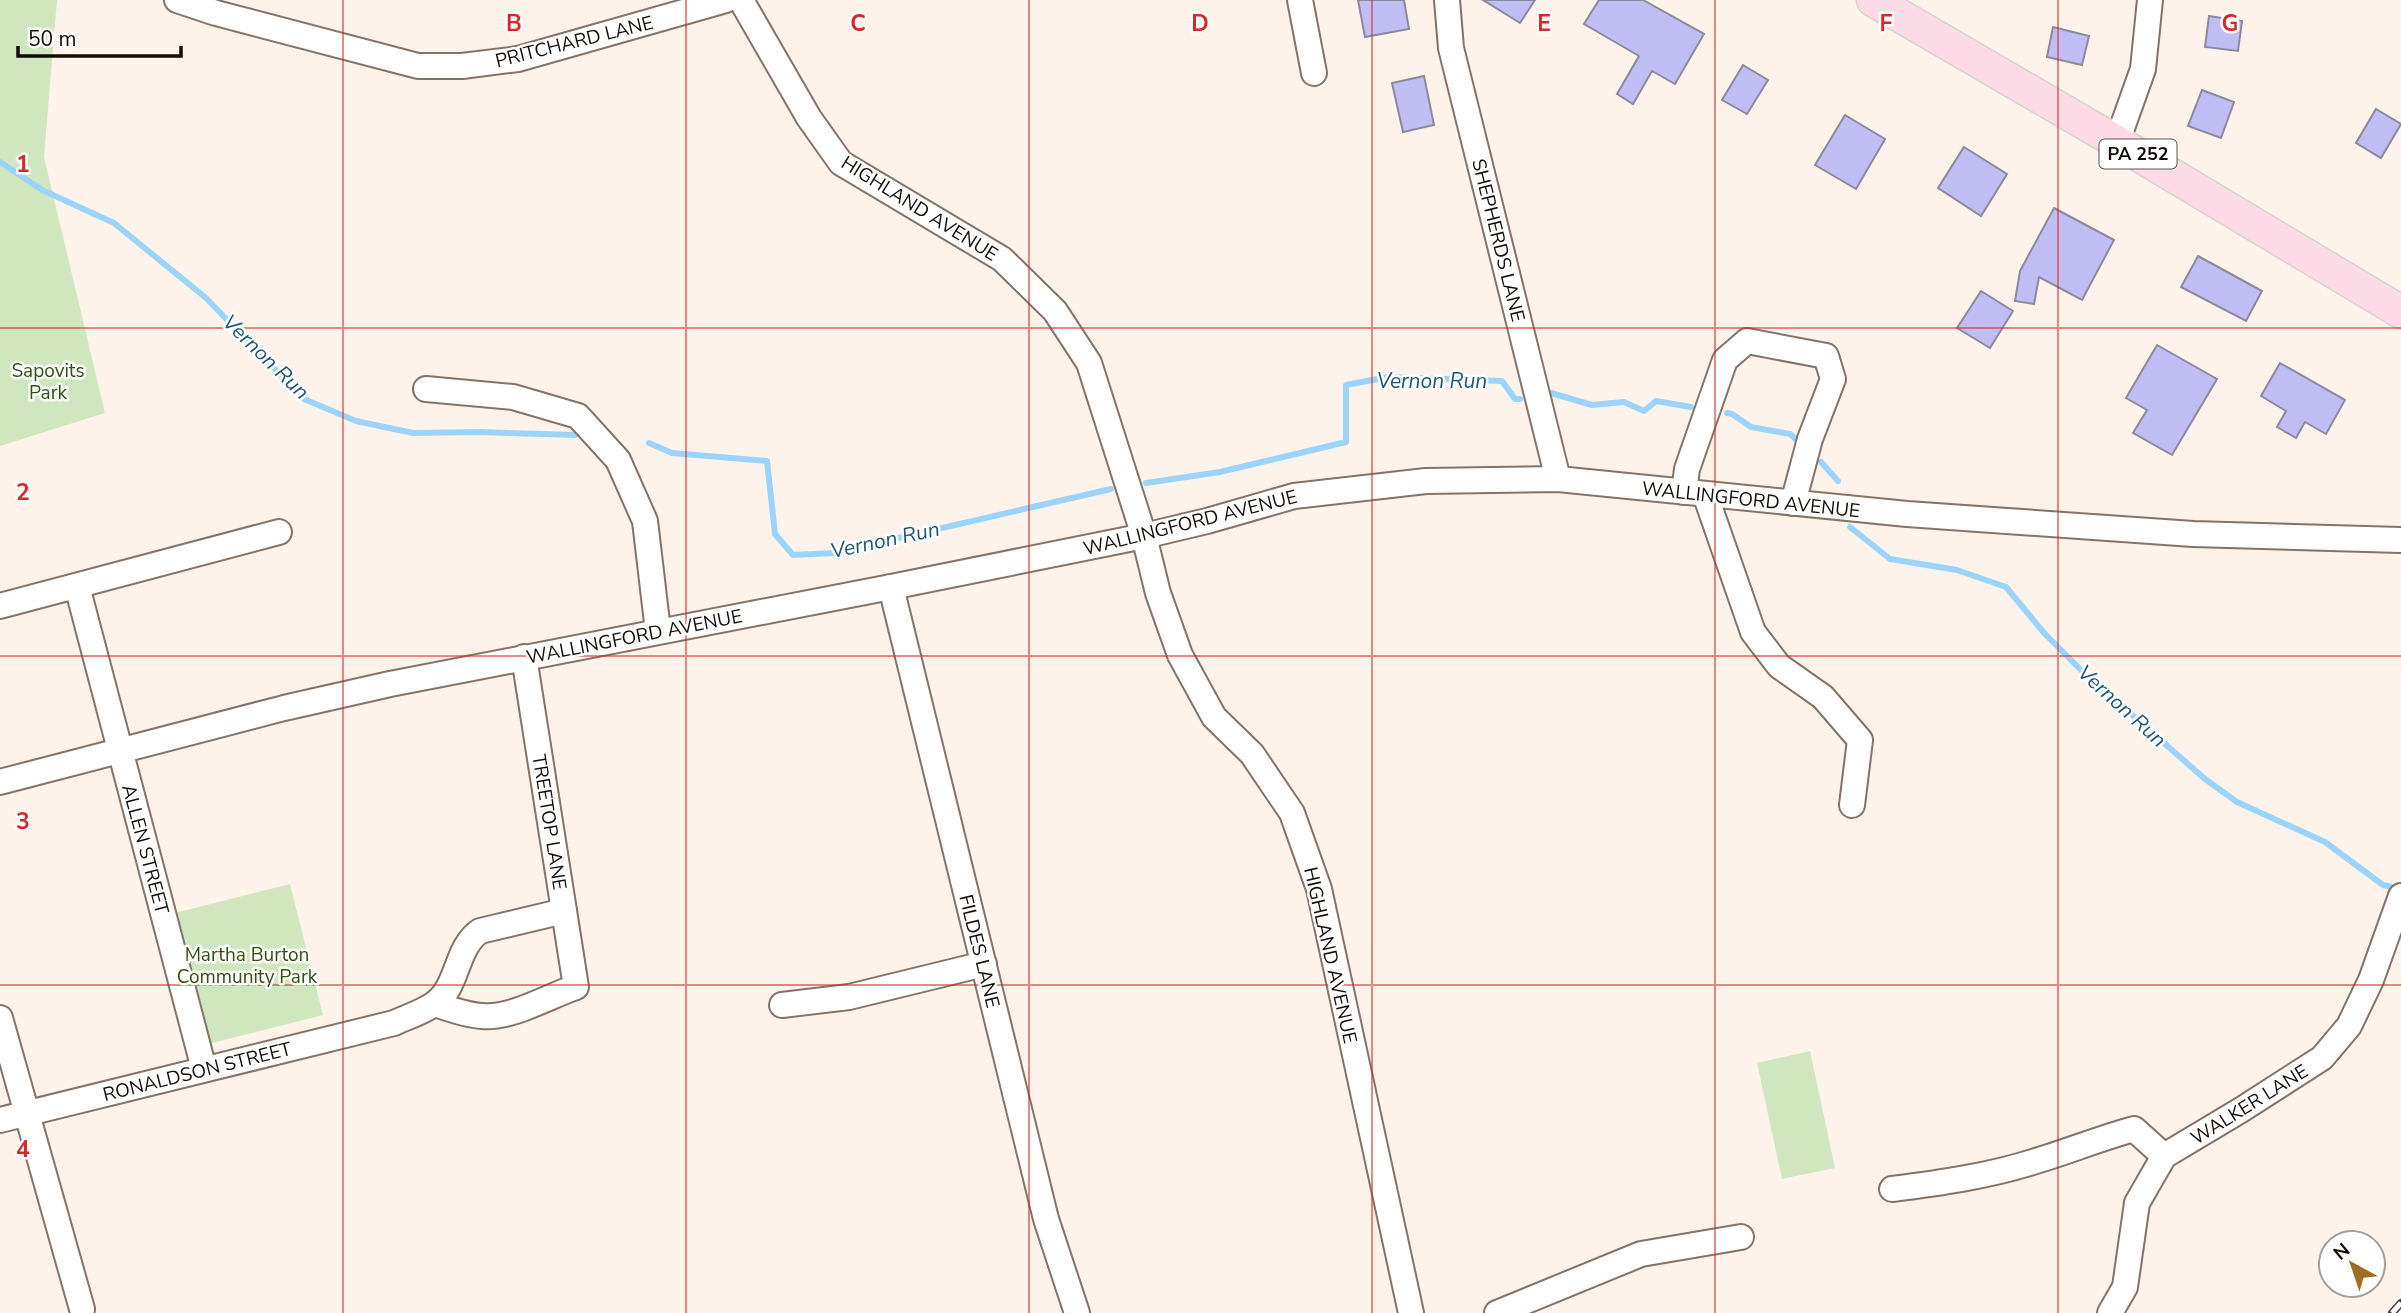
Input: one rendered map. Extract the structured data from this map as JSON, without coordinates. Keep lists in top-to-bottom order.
{
  "streets": {
    "main road": ["PA 252"],
    "street": [
      "PRITCHARD LANE",
      "HIGHLAND AVENUE",
      "SHEPHERDS LANE",
      "WALLINGFORD AVENUE",
      "TREETOP LANE",
      "ALLEN STREET",
      "FILDES LANE",
      "RONALDSON STREET",
      "WALKER LANE"
    ]
  },
  "crossings": [
    ["HIGHLAND AVENUE", "WALLINGFORD AVENUE"],
    ["SHEPHERDS LANE", "WALLINGFORD AVENUE"],
    ["WALLINGFORD AVENUE", "TREETOP LANE"],
    ["WALLINGFORD AVENUE", "ALLEN STREET"],
    ["WALLINGFORD AVENUE", "FILDES LANE"],
    ["TREETOP LANE", "RONALDSON STREET"],
    ["ALLEN STREET", "RONALDSON STREET"]
  ],
  "water": ["Vernon Run"],
  "parks": ["Sapovits Park", "Martha Burton Community Park"],
  "scale_bar": "50 m",
  "north": "top left",
  "grid": {
    "columns": [
      "B",
      "C",
      "D",
      "E",
      "F",
      "G"
    ],
    "rows": [
      "1",
      "2",
      "3",
      "4"
    ]
  }
}
